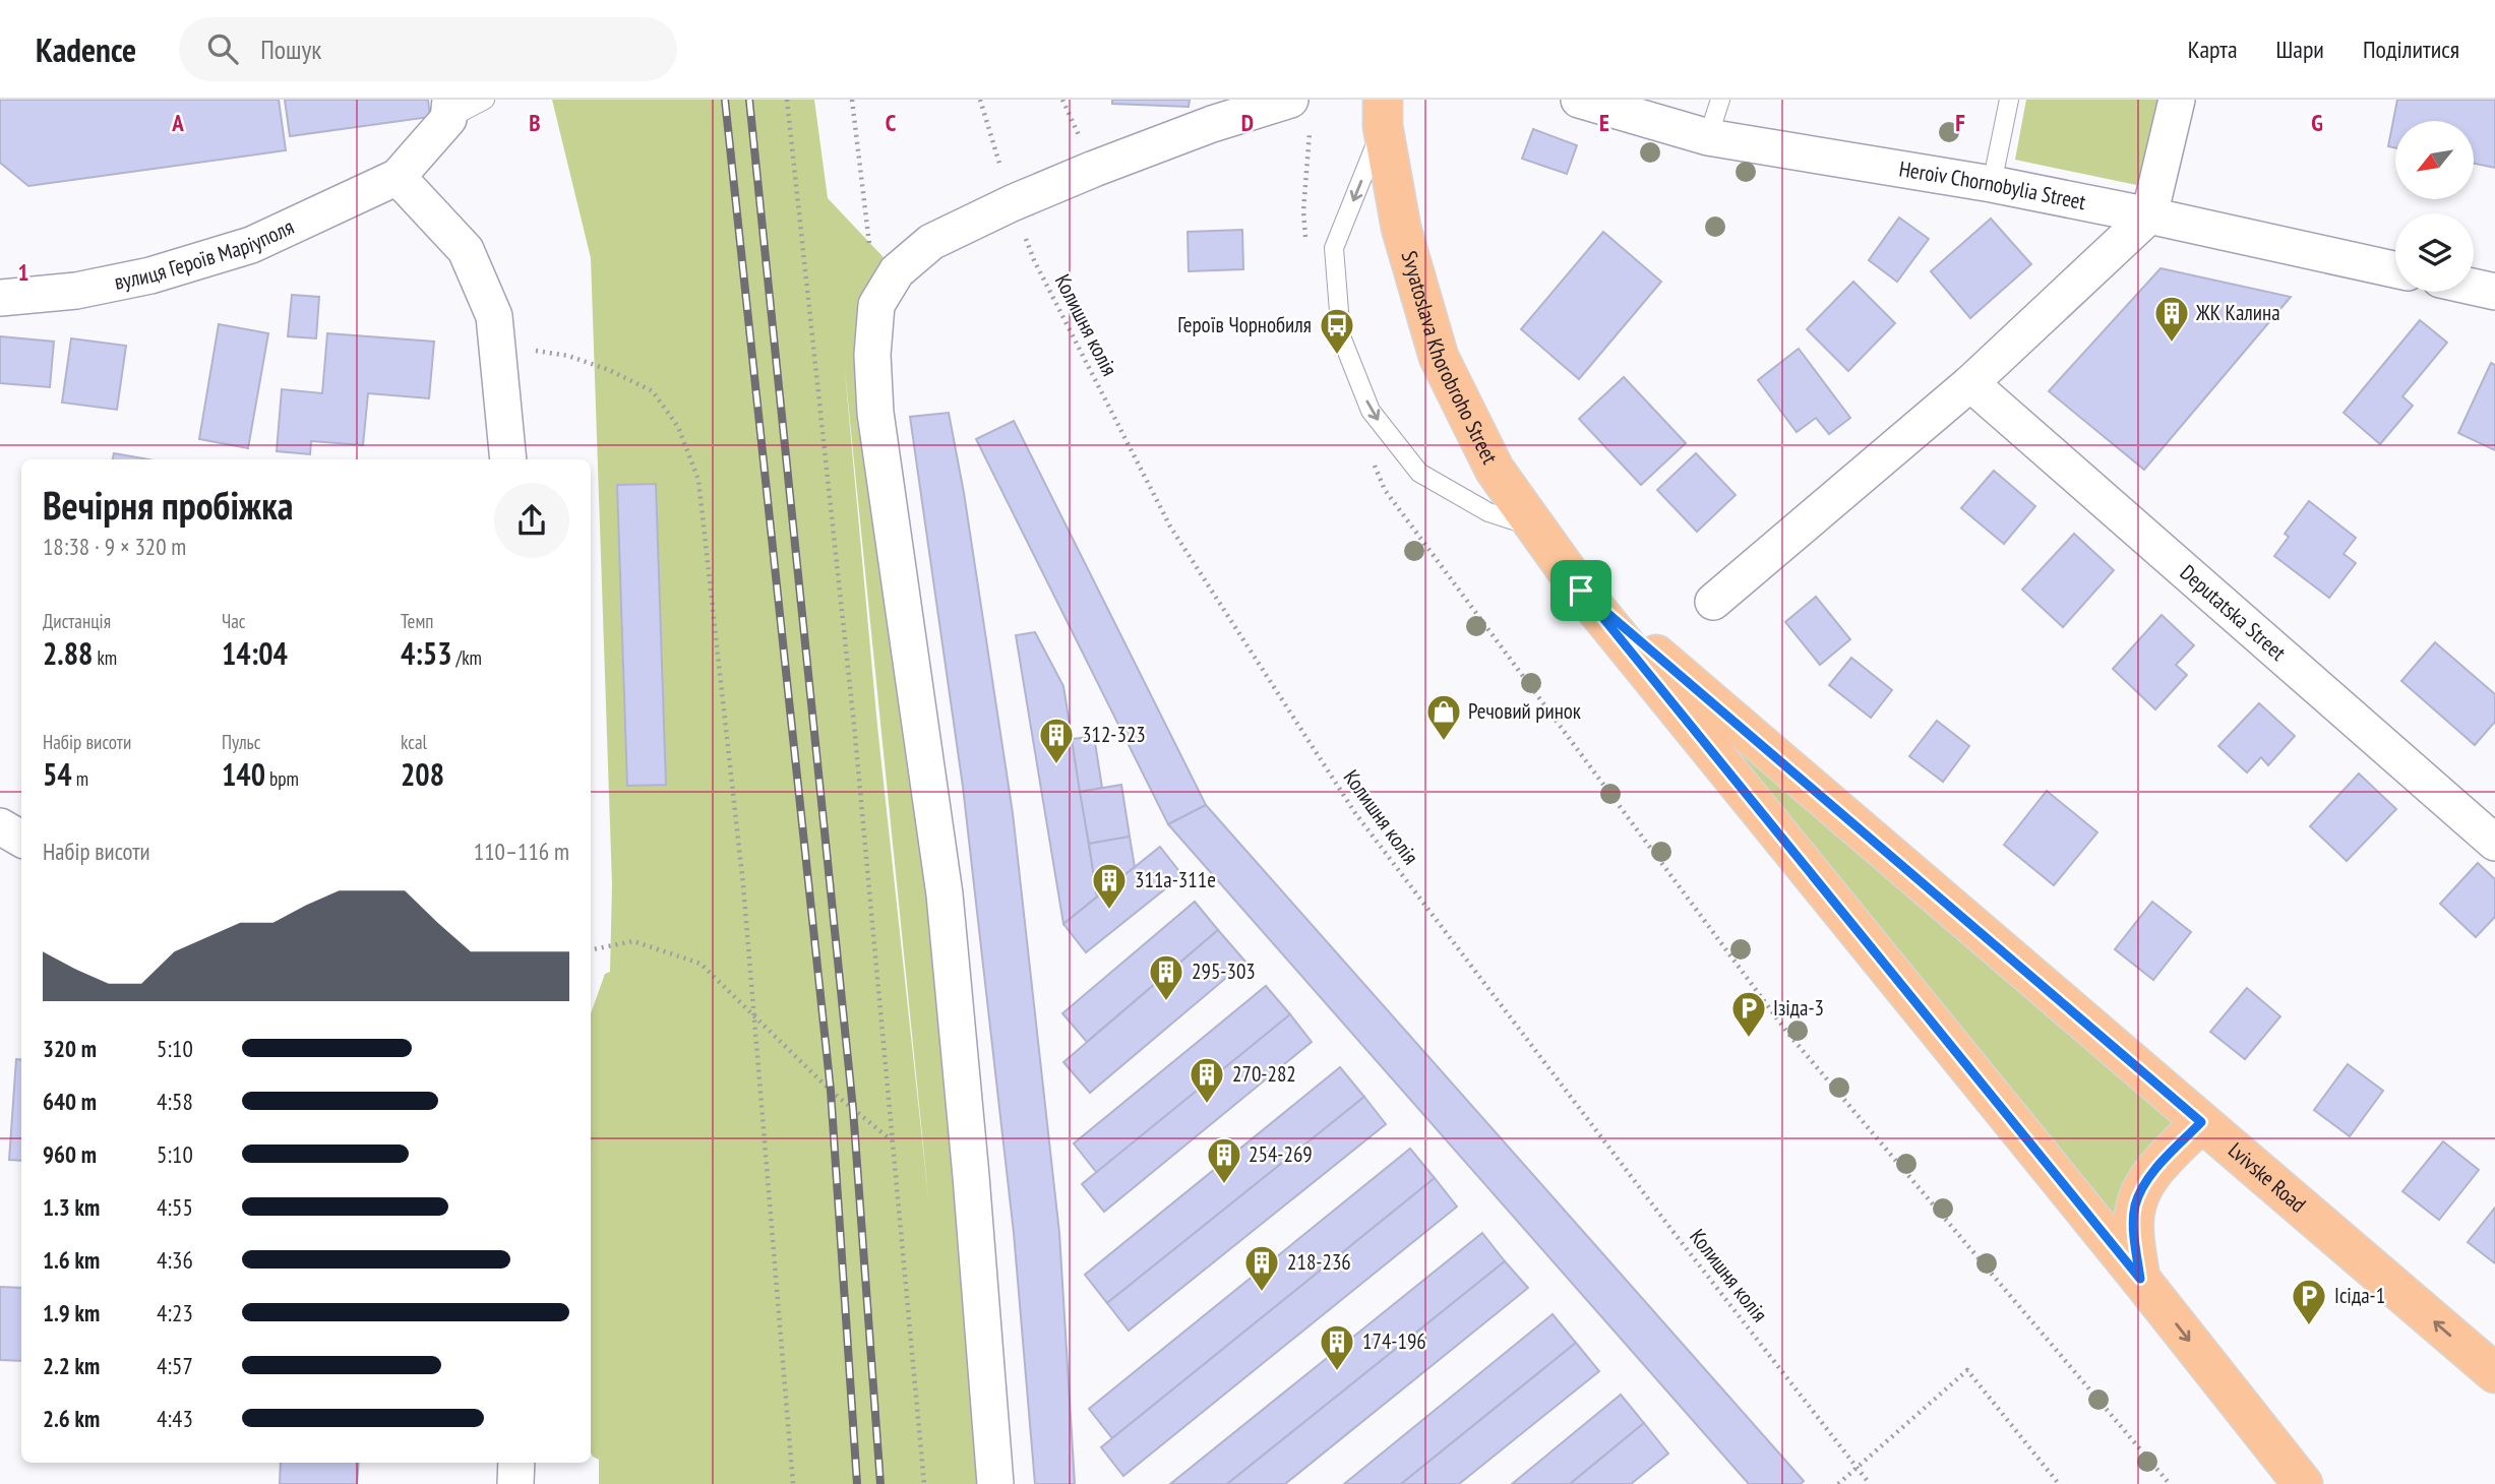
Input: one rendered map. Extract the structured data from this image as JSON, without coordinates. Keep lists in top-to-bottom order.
{
  "streets": {
    "main road": ["Svyatoslava Khorobroho Street", "Lvivske Road"],
    "street": ["Heroiv Chornobylia Street", "вулиця Героїв Маріуполя", "Deputatska Street"],
    "path": ["Колишня колія"]
  },
  "crossings": [
    ["Svyatoslava Khorobroho Street", "Lvivske Road"]
  ],
  "places": {
    "building": [
      "ЖК Калина",
      "312-323",
      "311а-311е",
      "295-303",
      "270-282",
      "254-269",
      "218-236",
      "174-196"
    ],
    "bus stop": ["Героїв Чорнобиля"],
    "shop": ["Речовий ринок"],
    "parking": ["Ізіда-3", "Ісіда-1"]
  },
  "north": "bottom left",
  "page": {
    "header": "Kadence",
    "search": "Пошук",
    "nav": ["Карта", "Шари", "Поділитися"],
    "heading": ["Вечірня пробіжка", "18:38 · 9 × 320 m"],
    "stats": [
      ["Дистанція", "2.88 km"],
      ["Час", "14:04"],
      ["Темп", "4:53 /km"],
      ["Набір висоти", "54 m"],
      ["Пульс", "140 bpm"],
      ["kcal", "208"]
    ],
    "chart": ["Набір висоти", "110–116 m"],
    "list": [
      {
        "name": "320 m",
        "note": "5:10"
      },
      {
        "name": "640 m",
        "note": "4:58"
      },
      {
        "name": "960 m",
        "note": "5:10"
      },
      {
        "name": "1.3 km",
        "note": "4:55"
      },
      {
        "name": "1.6 km",
        "note": "4:36"
      },
      {
        "name": "1.9 km",
        "note": "4:23"
      },
      {
        "name": "2.2 km",
        "note": "4:57"
      },
      {
        "name": "2.6 km",
        "note": "4:43"
      }
    ]
  },
  "grid": {
    "columns": [
      "A",
      "B",
      "C",
      "D",
      "E",
      "F",
      "G"
    ],
    "rows": ["1"]
  }
}
